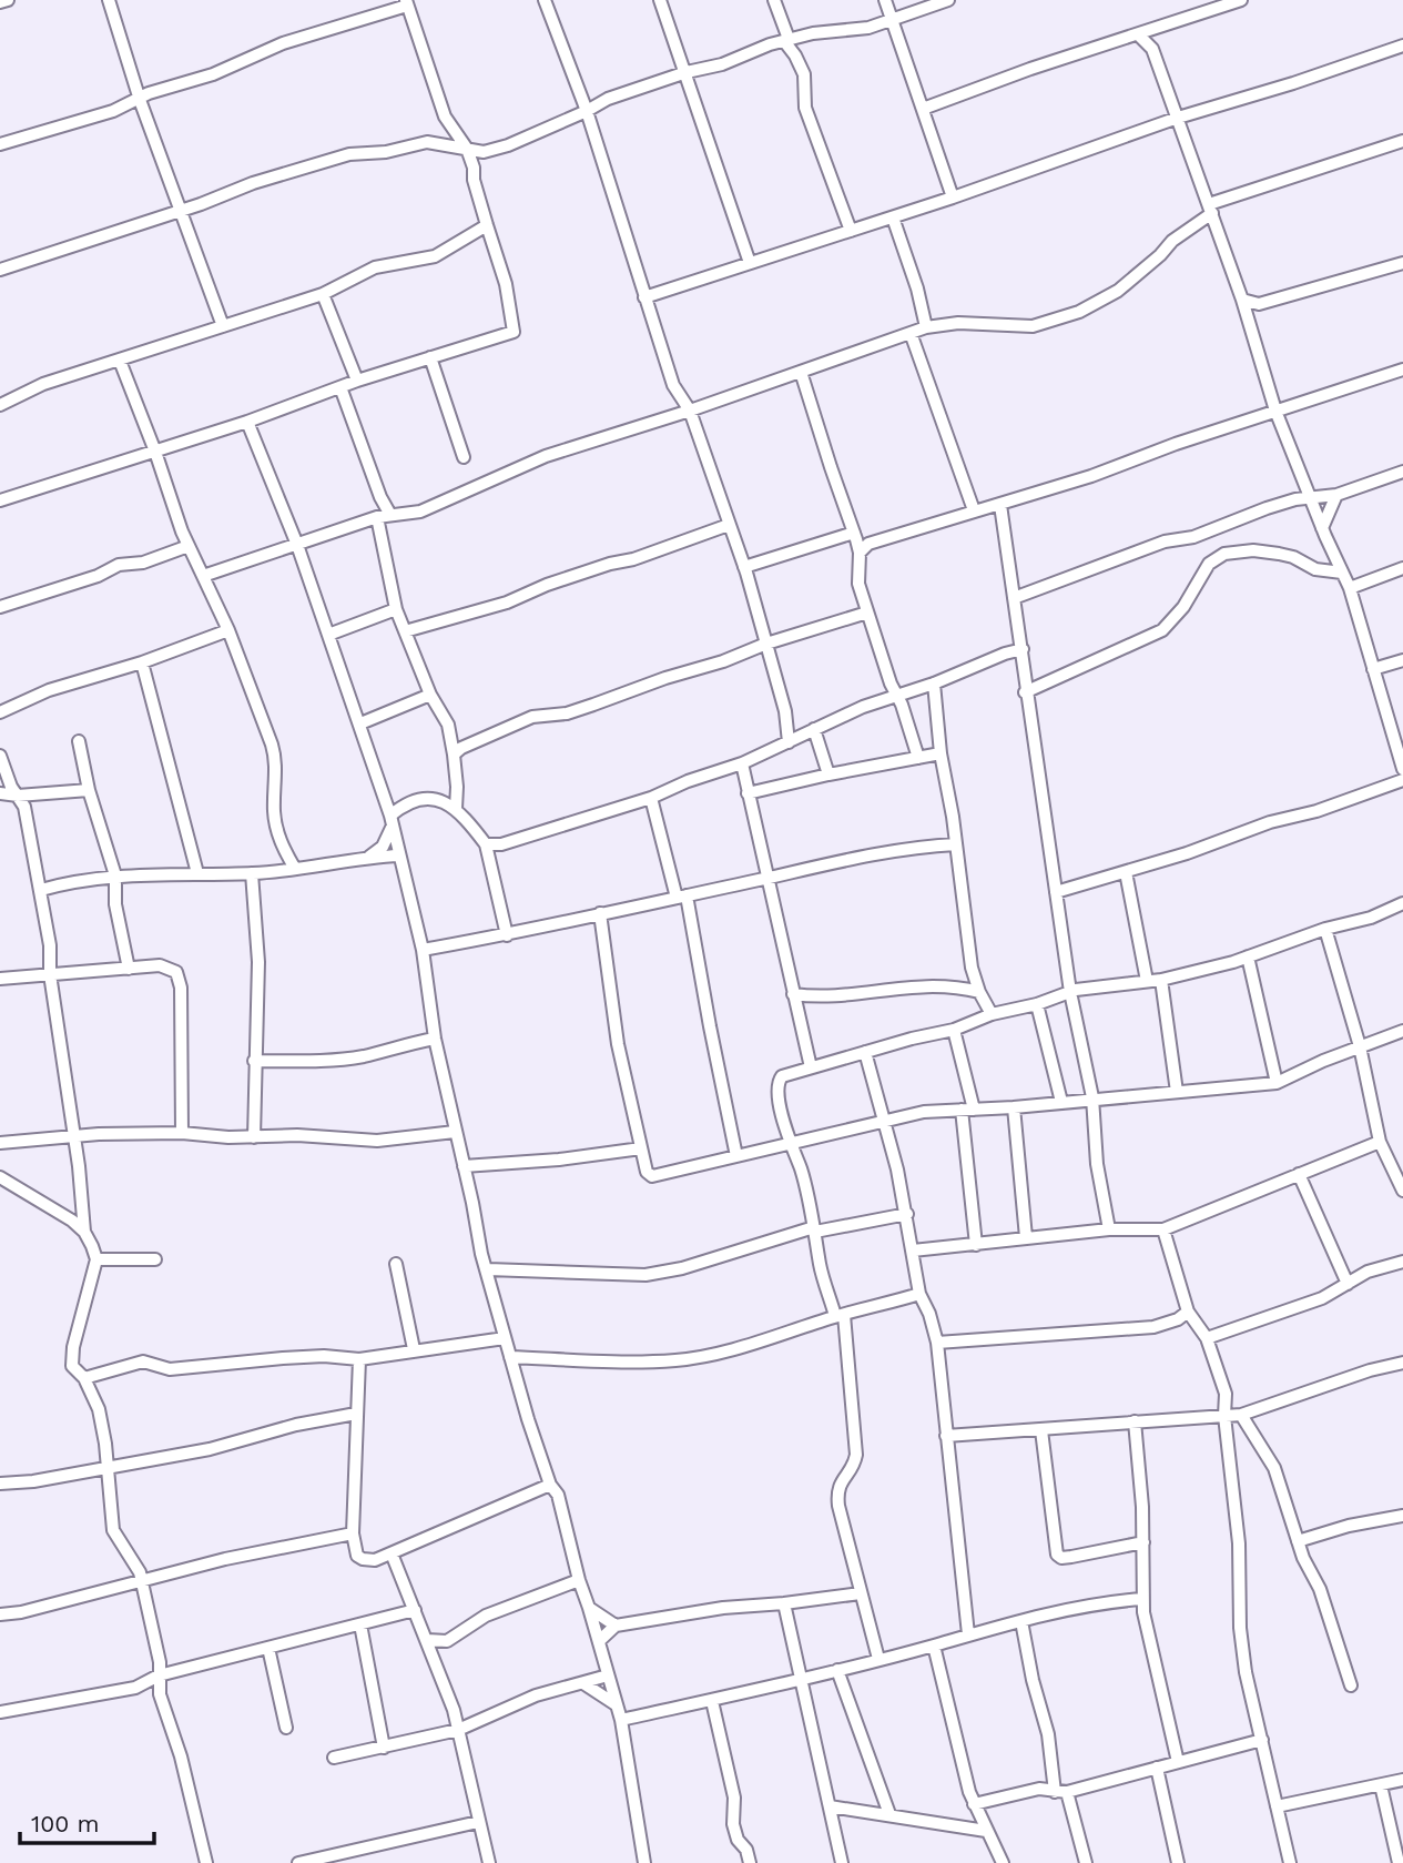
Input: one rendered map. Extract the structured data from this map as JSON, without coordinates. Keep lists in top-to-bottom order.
{
  "scale_bar": "100 m"
}
